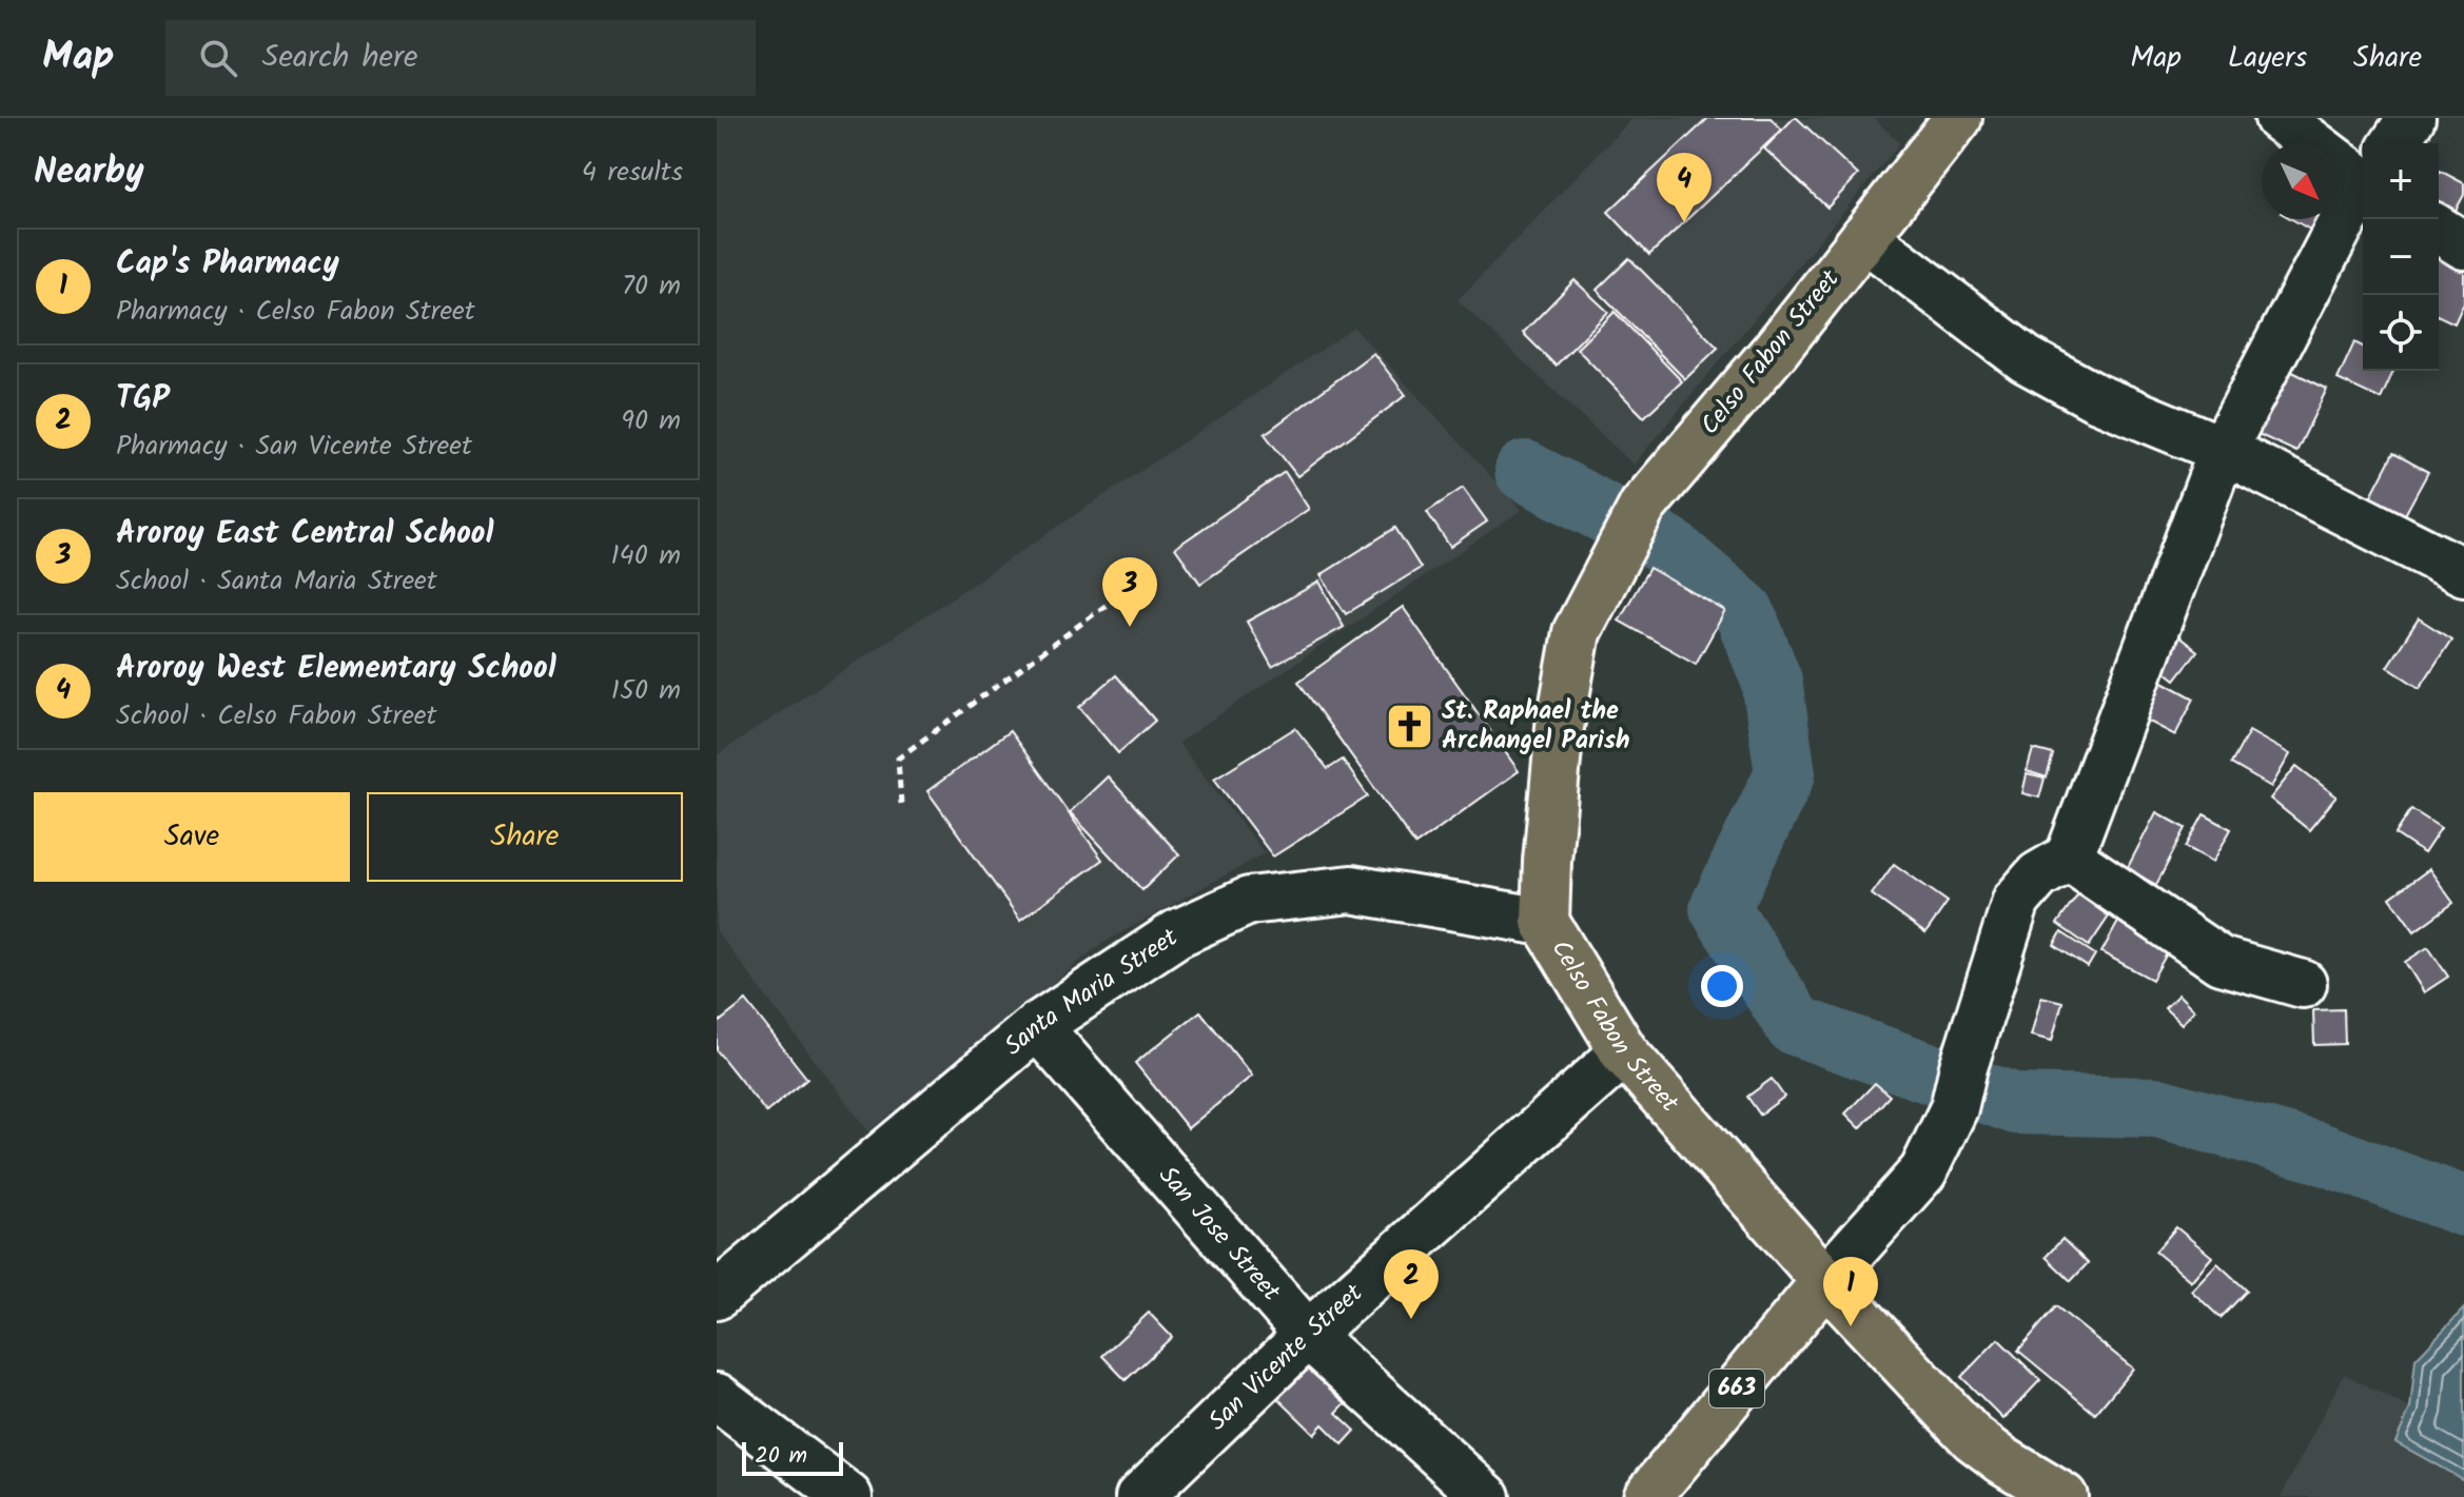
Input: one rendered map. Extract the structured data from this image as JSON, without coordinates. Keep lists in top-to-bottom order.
{
  "streets": {
    "main road": ["Celso Fabon Street", "663"],
    "street": ["Santa Maria Street", "San Jose Street", "San Vicente Street"]
  },
  "crossings": [
    ["Celso Fabon Street", "Santa Maria Street"],
    ["Celso Fabon Street", "San Vicente Street"],
    ["Celso Fabon Street", "663"],
    ["Santa Maria Street", "San Jose Street"],
    ["San Jose Street", "San Vicente Street"]
  ],
  "places": {
    "church": ["St. Raphael the Archangel Parish"]
  },
  "scale_bar": "20 m",
  "north": "bottom right",
  "page": {
    "header": "Map",
    "search": "Search here",
    "nav": ["Map", "Layers", "Share"],
    "heading": ["Nearby", "4 results"],
    "map_buttons": ["+", "−"],
    "pins": [
      "4",
      "3",
      "2",
      "1"
    ],
    "list": [
      {
        "mark": "1",
        "name": "Cap's Pharmacy",
        "note": "Pharmacy · Celso Fabon Street",
        "value": "70 m"
      },
      {
        "mark": "2",
        "name": "TGP",
        "note": "Pharmacy · San Vicente Street",
        "value": "90 m"
      },
      {
        "mark": "3",
        "name": "Aroroy East Central School",
        "note": "School · Santa Maria Street",
        "value": "140 m"
      },
      {
        "mark": "4",
        "name": "Aroroy West Elementary School",
        "note": "School · Celso Fabon Street",
        "value": "150 m"
      }
    ],
    "buttons": ["Save", "Share"],
    "scale": "20 m"
  }
}
